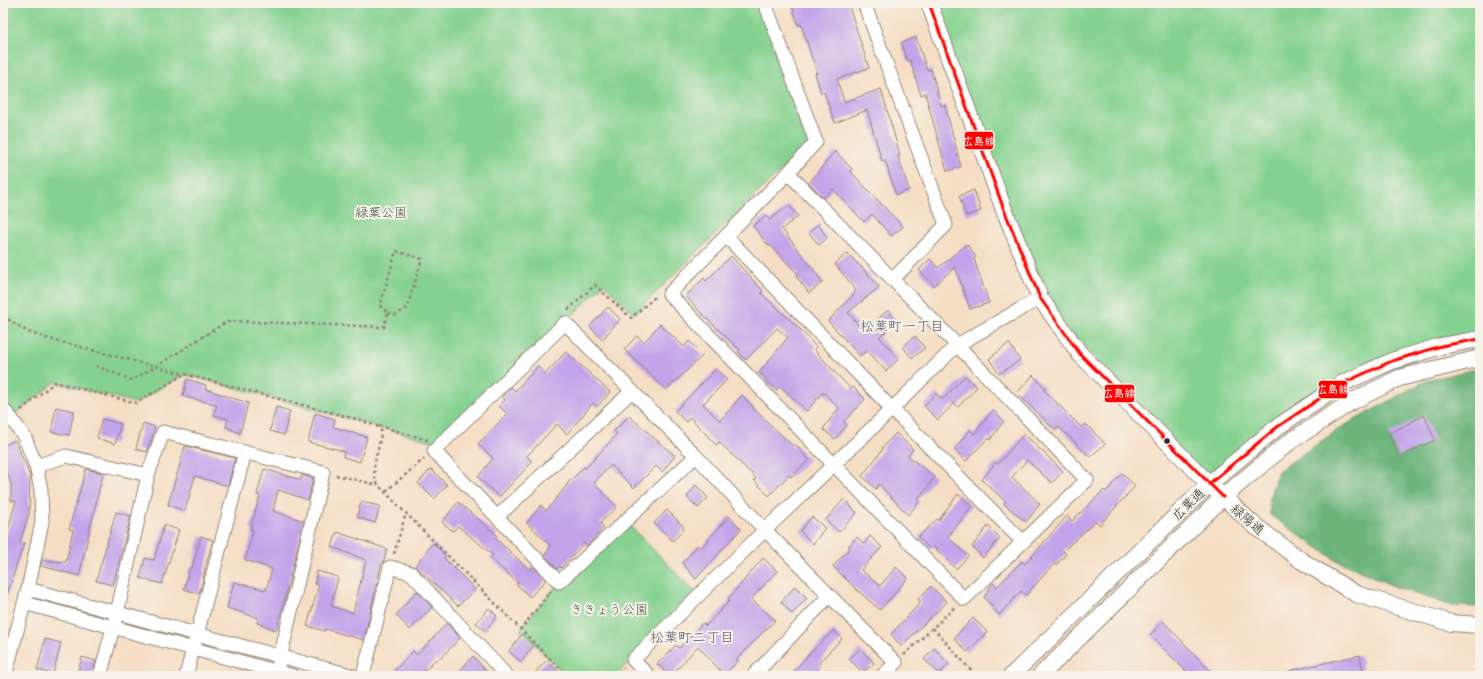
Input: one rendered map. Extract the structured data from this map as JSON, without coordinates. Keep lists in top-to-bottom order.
{
  "streets": {
    "street": ["広葉通", "緑陽通"]
  },
  "crossings": [
    ["広葉通", "緑陽通"]
  ],
  "districts": ["松葉町一丁目", "松葉町二丁目"],
  "parks": ["緑葉公園", "ききょう公園"],
  "lines": ["transit line 広島線"]
}
